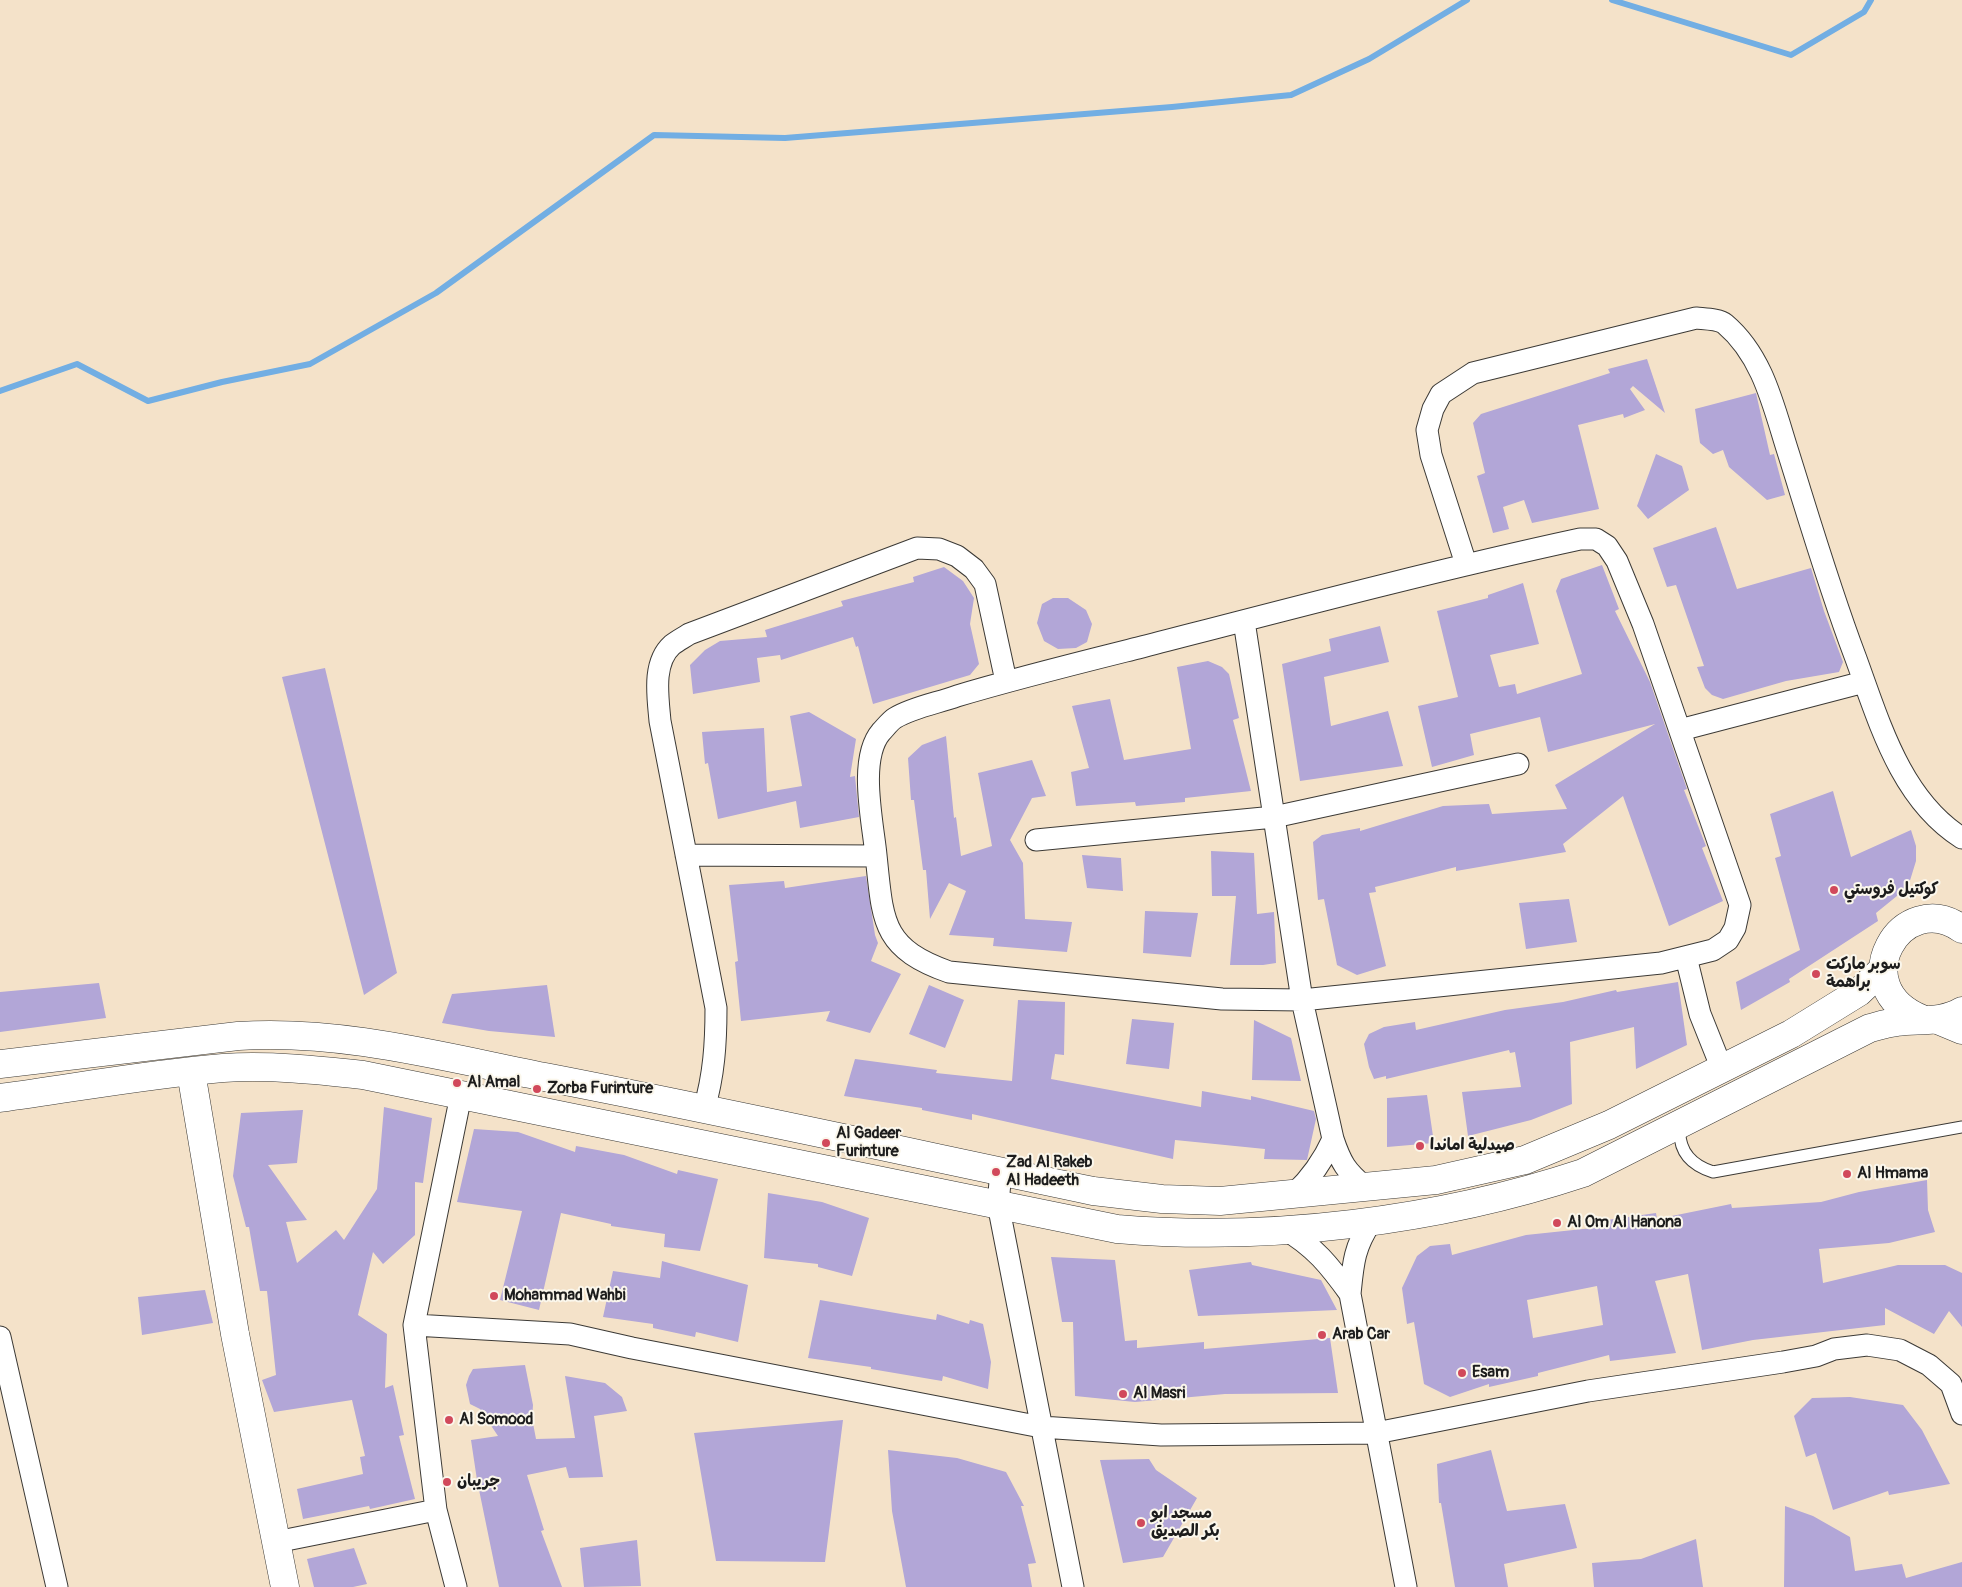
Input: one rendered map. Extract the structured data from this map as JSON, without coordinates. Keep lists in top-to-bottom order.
{
  "places": [
    "كوكتيل فروستي",
    "سوبر ماركت براهمة",
    "Al Amal",
    "Zorba Furinture",
    "Al Gadeer Furinture",
    "صيدلية اماندا",
    "Zad Al Rakeb Al Hadeeth",
    "Al Hmama",
    "Al Om Al Hanona",
    "Mohammad Wahbi",
    "Arab Car",
    "Esam",
    "Al Masri",
    "Al Somood",
    "جريبان",
    "مسجد ابو بكر الصديق"
  ]
}
